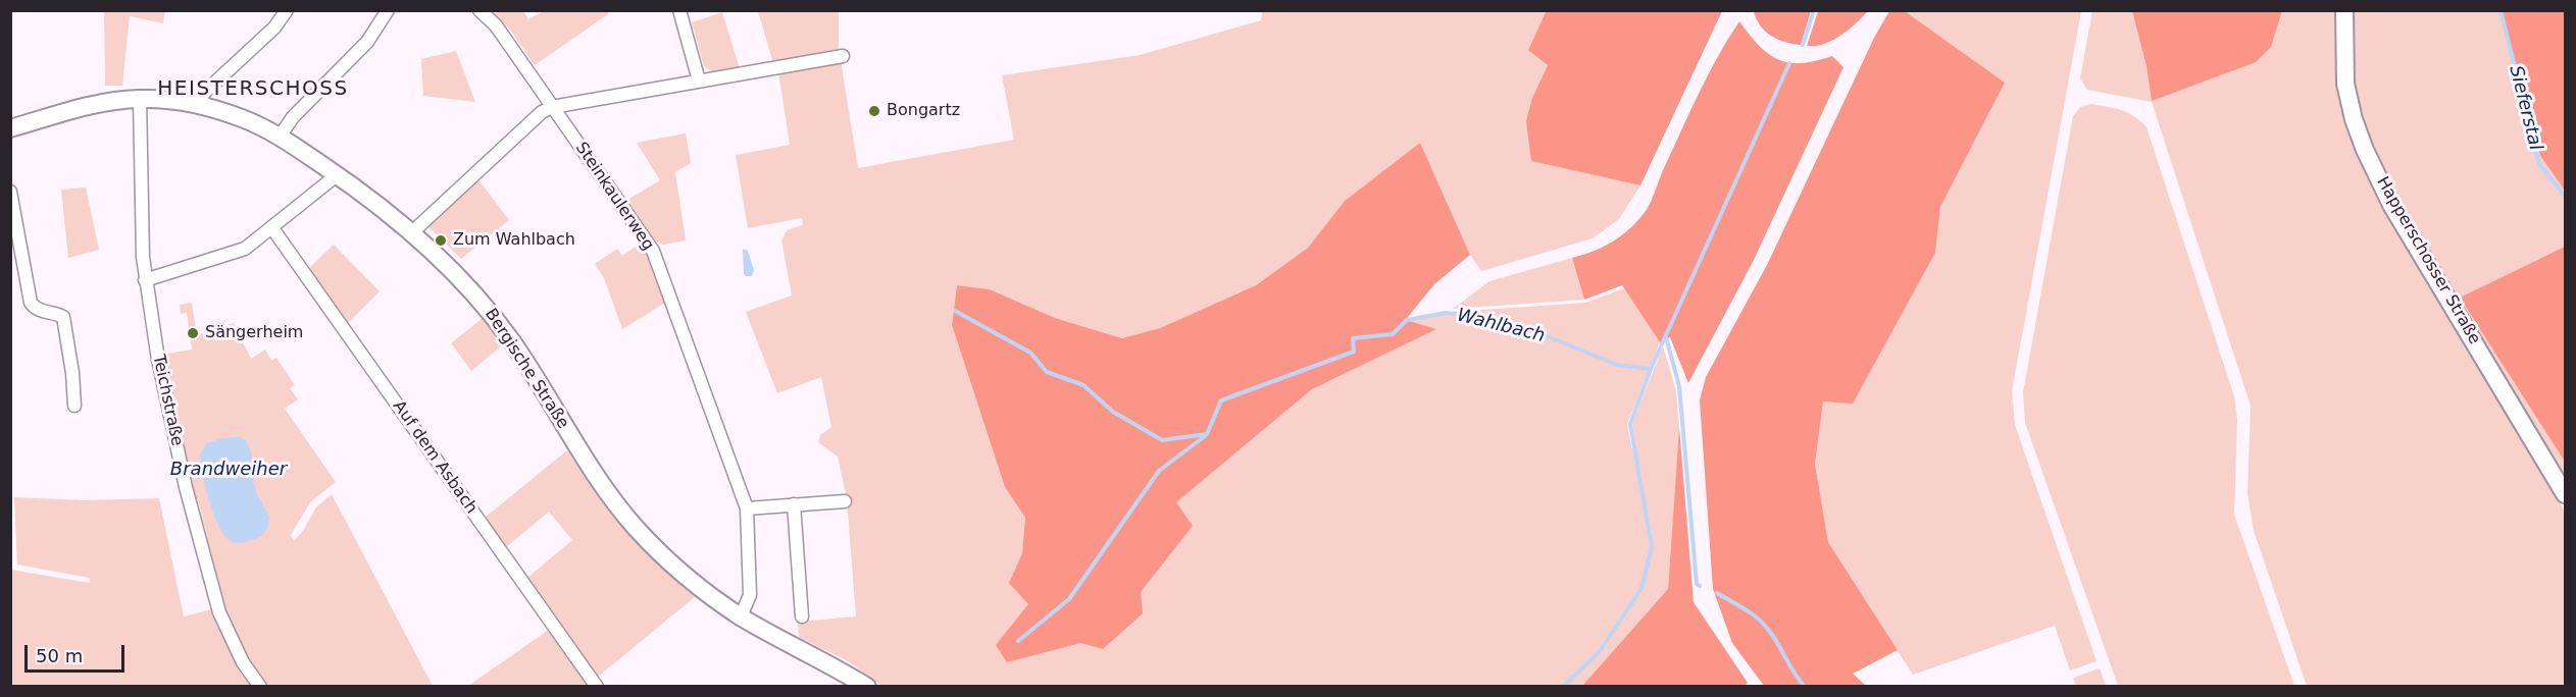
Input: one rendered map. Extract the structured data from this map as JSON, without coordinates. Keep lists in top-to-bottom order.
{
  "streets": {
    "main road": ["Happerschosser Straße", "Bergische Straße"],
    "street": ["Steinkaulerweg", "Teichstraße", "Auf dem Asbach"]
  },
  "crossings": [
    ["Steinkaulerweg", "Bergische Straße"],
    ["Bergische Straße", "Teichstraße"]
  ],
  "districts": ["HEISTERSCHOSS"],
  "water": ["Sieferstal", "Wahlbach", "Brandweiher"],
  "places": ["Bongartz", "Zum Wahlbach", "Sängerheim"],
  "scale_bar": "50 m"
}
